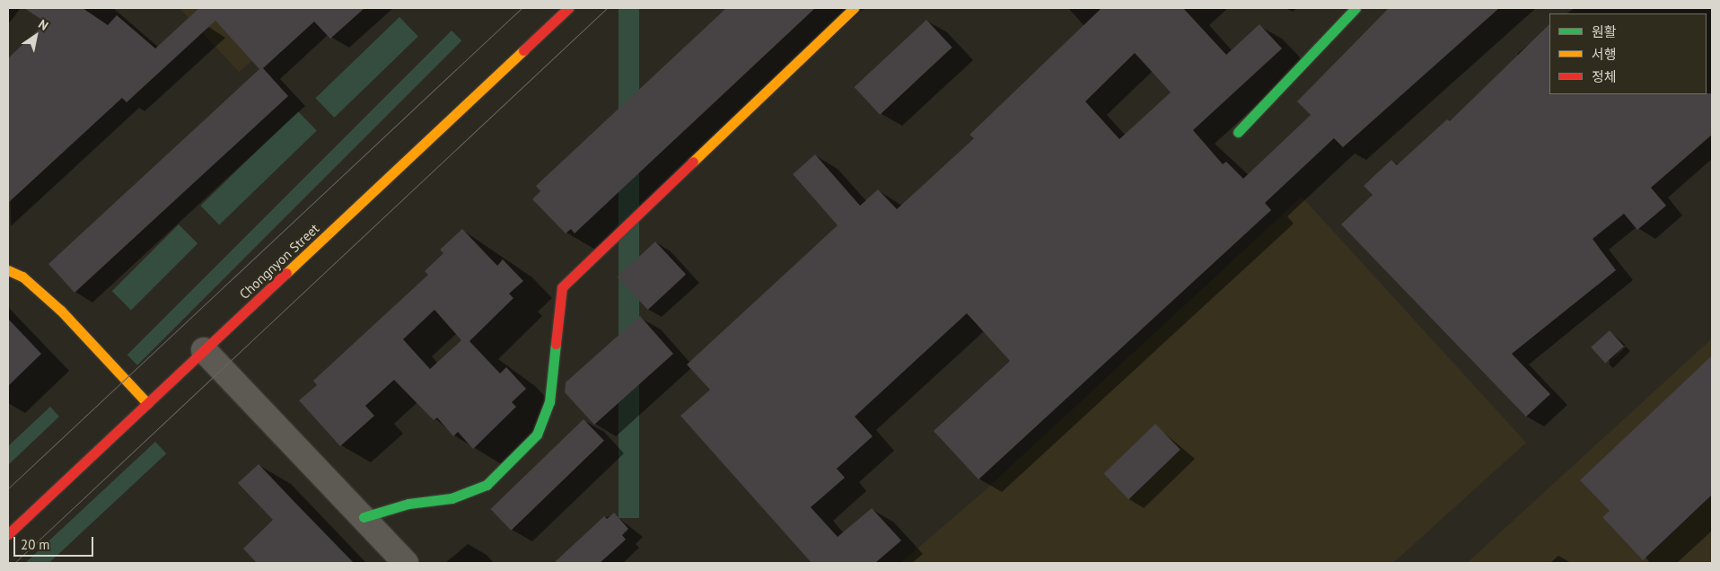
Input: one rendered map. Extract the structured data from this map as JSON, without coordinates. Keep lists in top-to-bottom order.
{
  "streets": {
    "street": ["Chongnyon Street"]
  },
  "legend": ["원활", "서행", "정체"],
  "scale_bar": "20 m",
  "north": "top right"
}
